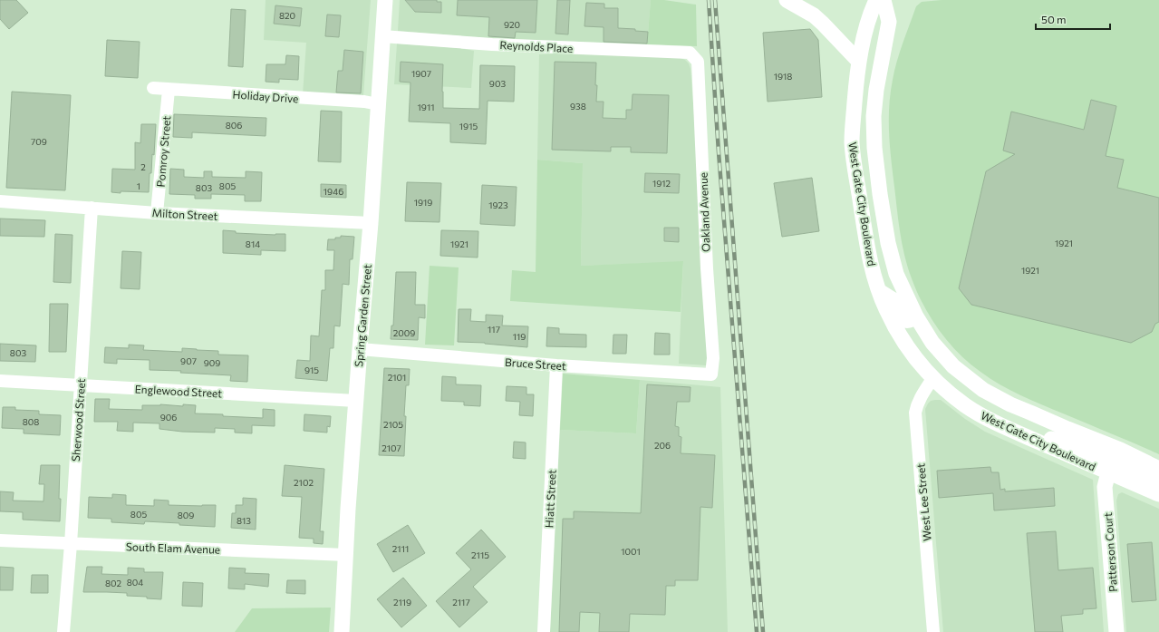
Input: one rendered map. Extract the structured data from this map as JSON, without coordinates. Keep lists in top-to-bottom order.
{
  "streets": {
    "main road": ["West Gate City Boulevard", "Spring Garden Street", "Patterson Court"],
    "street": [
      "Reynolds Place",
      "Holiday Drive",
      "Pomroy Street",
      "Oakland Avenue",
      "Milton Street",
      "Bruce Street",
      "Englewood Street",
      "Sherwood Street",
      "Hiatt Street",
      "West Lee Street",
      "South Elam Avenue"
    ]
  },
  "crossings": [
    ["Reynolds Place", "Oakland Avenue"],
    ["Reynolds Place", "Spring Garden Street"],
    ["Holiday Drive", "Pomroy Street"],
    ["Holiday Drive", "Spring Garden Street"],
    ["Pomroy Street", "Milton Street"],
    ["West Gate City Boulevard", "West Lee Street"],
    ["West Gate City Boulevard", "Patterson Court"],
    ["Oakland Avenue", "Bruce Street"],
    ["Milton Street", "Spring Garden Street"],
    ["Milton Street", "Sherwood Street"],
    ["Spring Garden Street", "Bruce Street"],
    ["Spring Garden Street", "Englewood Street"],
    ["Spring Garden Street", "South Elam Avenue"],
    ["Bruce Street", "Hiatt Street"],
    ["Englewood Street", "Sherwood Street"],
    ["Sherwood Street", "South Elam Avenue"]
  ],
  "house_numbers": [
    "820",
    "920",
    "1907",
    "1918",
    "903",
    "938",
    "1911",
    "806",
    "1915",
    "709",
    "2",
    "1912",
    "1",
    "805",
    "803",
    "1946",
    "1919",
    "1923",
    "1921",
    "814",
    "1921",
    "1921",
    "117",
    "2009",
    "119",
    "803",
    "907",
    "909",
    "915",
    "2101",
    "906",
    "808",
    "2105",
    "206",
    "2107",
    "2102",
    "805",
    "809",
    "813",
    "2111",
    "1001",
    "2115",
    "804",
    "802",
    "2119",
    "2117"
  ],
  "scale_bar": "50 m"
}
